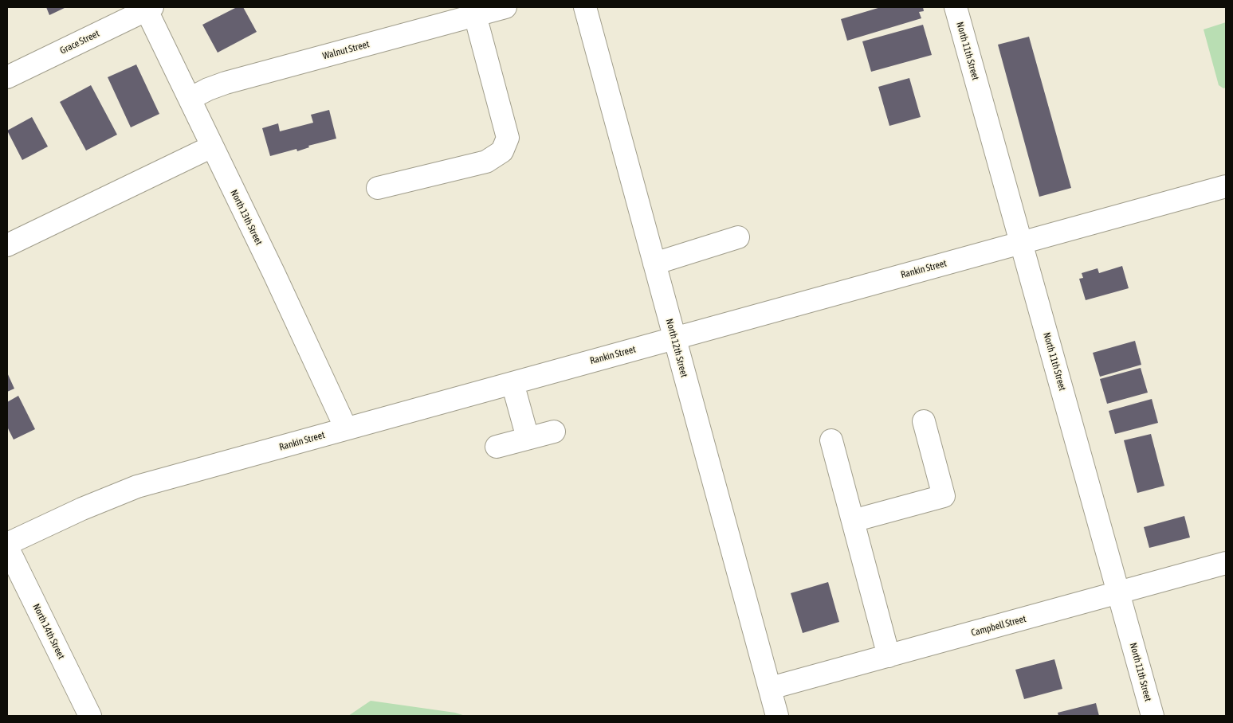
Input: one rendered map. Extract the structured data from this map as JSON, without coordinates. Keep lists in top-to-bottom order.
{
  "streets": {
    "street": [
      "Grace Street",
      "Walnut Street",
      "North 11th Street",
      "North 13th Street",
      "Rankin Street",
      "North 12th Street",
      "Campbell Street",
      "North 14th Street"
    ]
  },
  "crossings": [
    ["Grace Street", "North 13th Street"],
    ["Walnut Street", "North 13th Street"],
    ["North 11th Street", "Rankin Street"],
    ["North 11th Street", "Campbell Street"],
    ["North 13th Street", "Rankin Street"],
    ["Rankin Street", "North 12th Street"],
    ["North 12th Street", "Campbell Street"]
  ]
}
